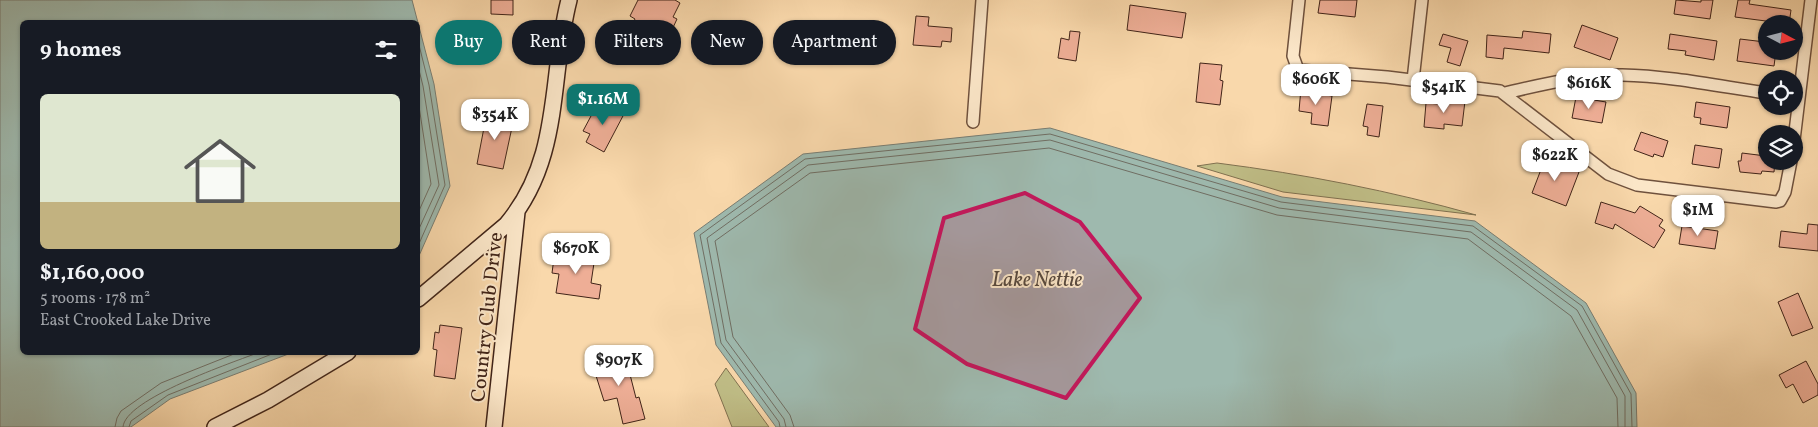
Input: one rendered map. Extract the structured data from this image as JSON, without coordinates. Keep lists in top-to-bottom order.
{
  "streets": {
    "street": ["Country Club Drive"]
  },
  "water": ["Lake Nettie"],
  "north": "right",
  "page": {
    "chip": [
      "Buy",
      "Rent",
      "Filters",
      "New",
      "Apartment"
    ],
    "heading": "9 homes",
    "price": [
      "$606K",
      "$616K",
      "$541K",
      "$1.16M",
      "$354K",
      "$622K",
      "$1M",
      "$670K",
      "$907K"
    ],
    "list": [
      {
        "name": "$1,160,000",
        "note": "5 rooms · 178 m² · East Crooked Lake Drive"
      }
    ]
  }
}
